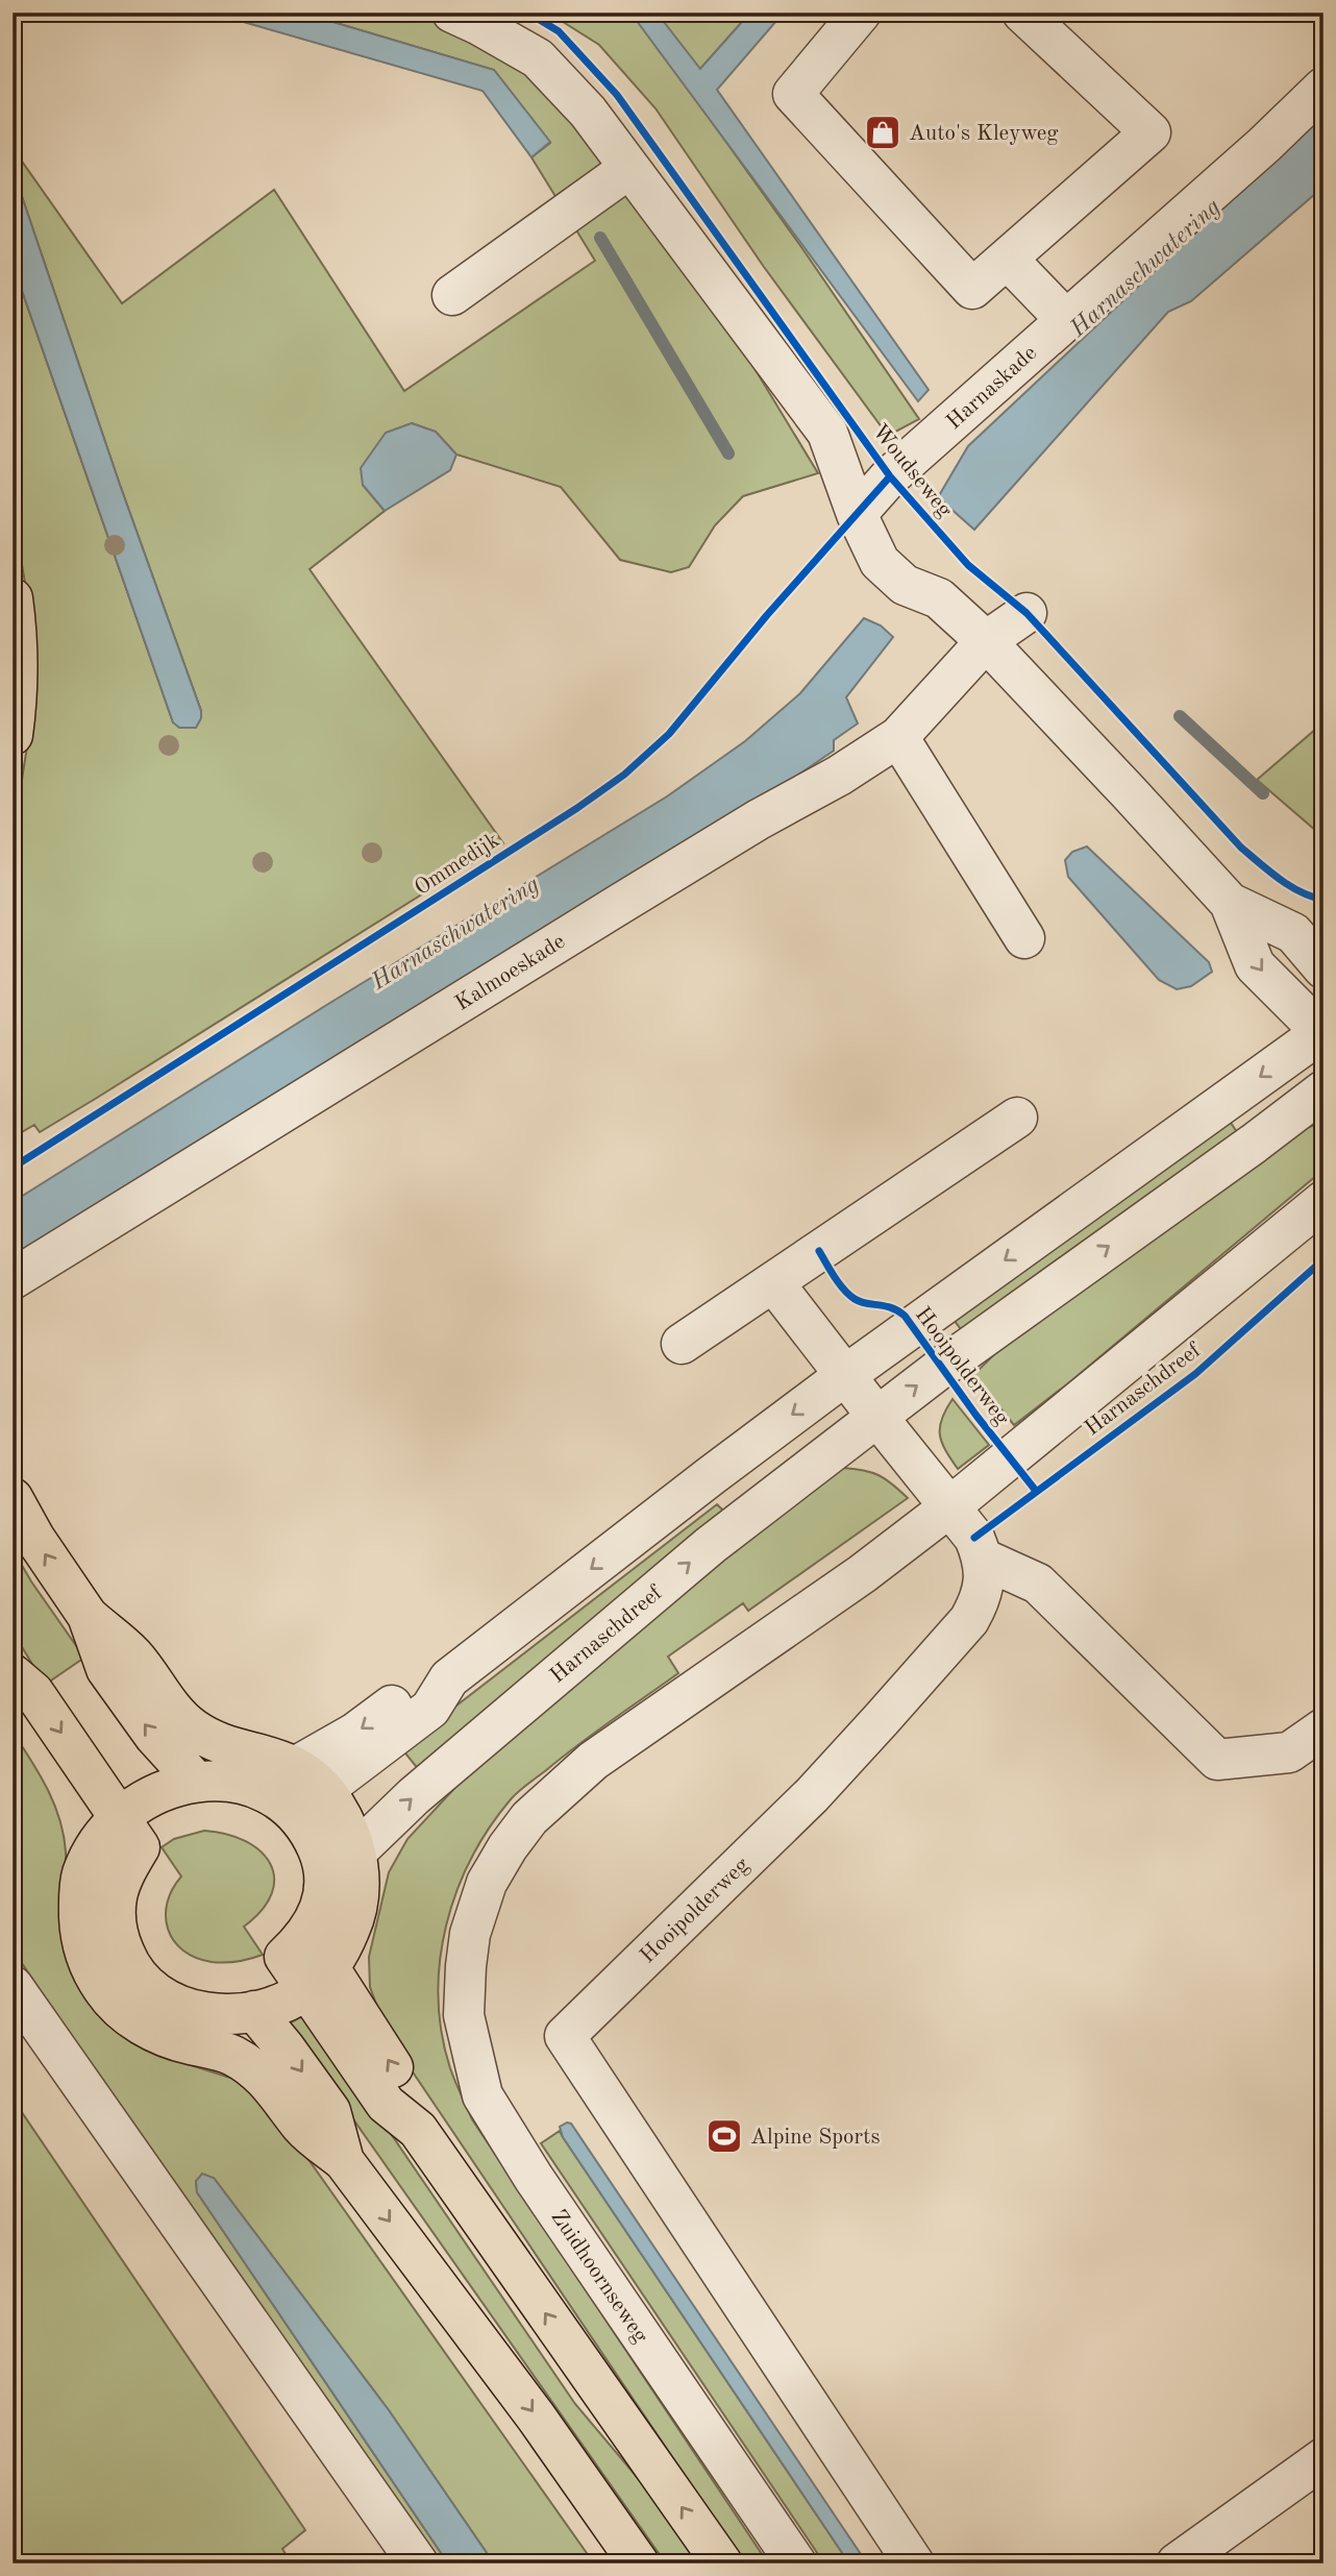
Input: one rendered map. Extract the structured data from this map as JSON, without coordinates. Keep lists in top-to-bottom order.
{
  "streets": {
    "street": [
      "Harnaskade",
      "Kalmoeskade",
      "Hooipolderweg",
      "Harnaschdreef",
      "Zuidhoornseweg"
    ],
    "cycle path": ["Woudseweg"]
  },
  "crossings": [
    ["Hooipolderweg", "Harnaschdreef"],
    ["Harnaschdreef", "Zuidhoornseweg"]
  ],
  "water": ["Harnaschwatering"],
  "places": {
    "shop": ["Auto's Kleyweg"],
    "sports": ["Alpine Sports"]
  }
}
